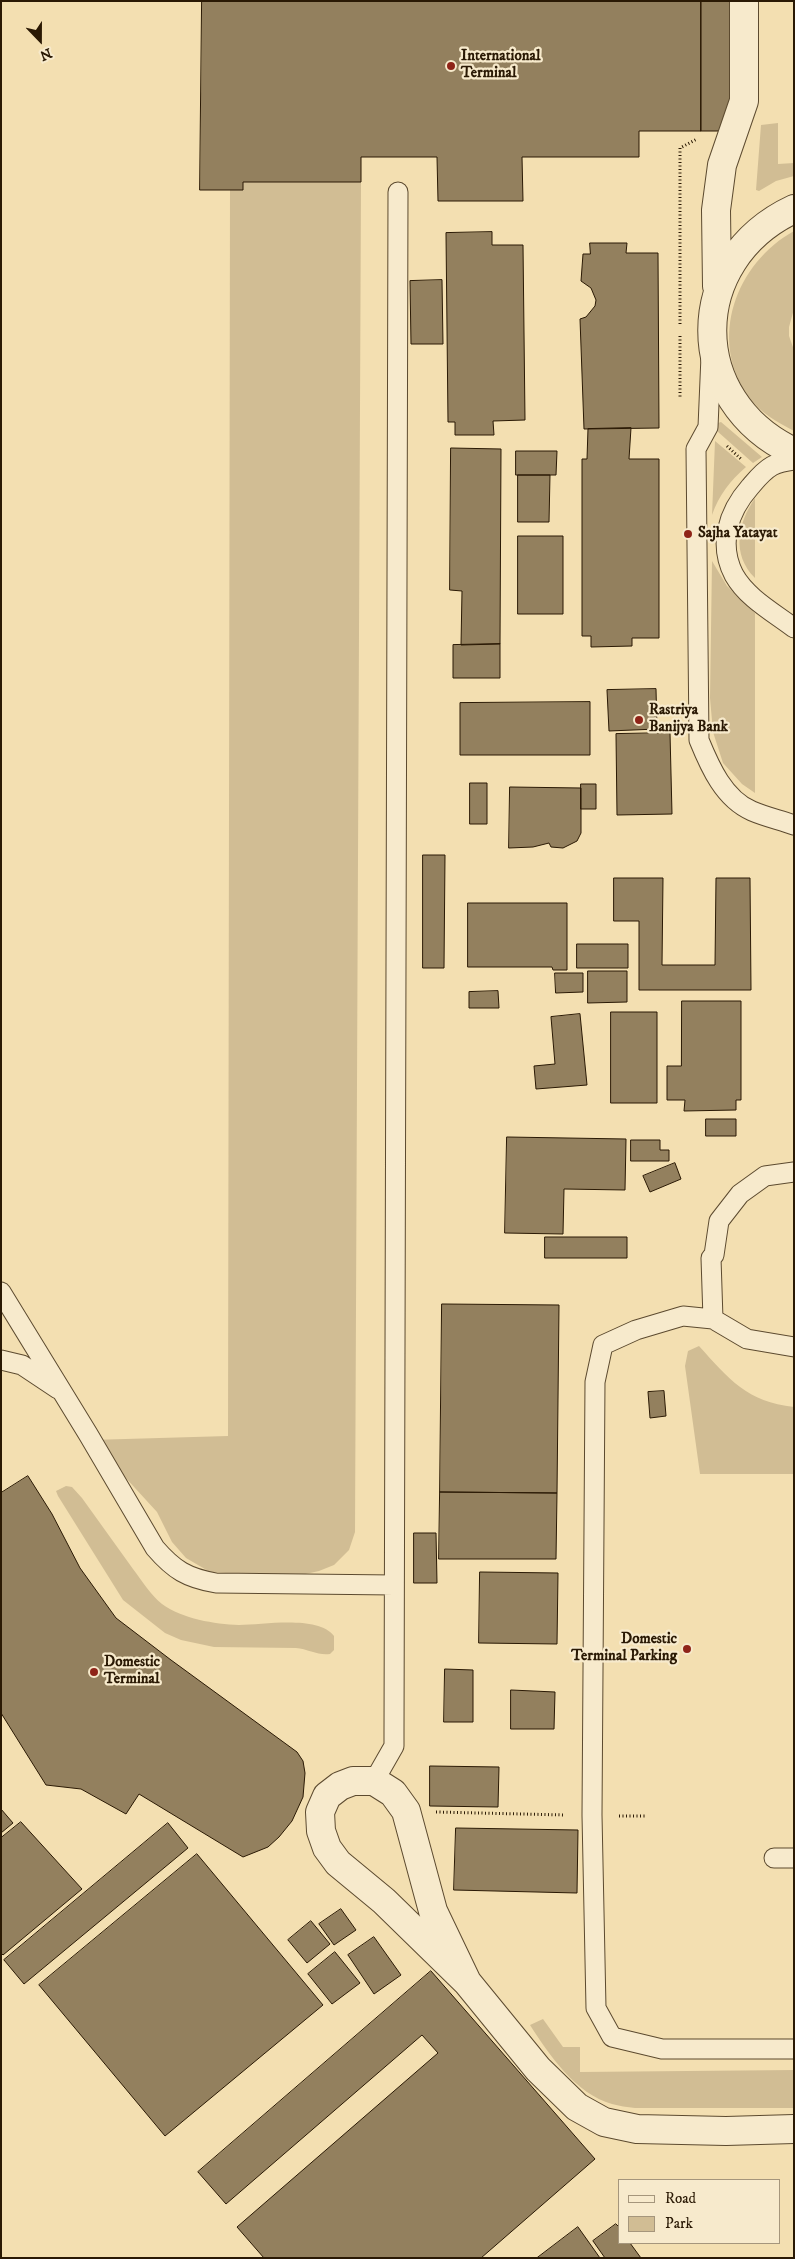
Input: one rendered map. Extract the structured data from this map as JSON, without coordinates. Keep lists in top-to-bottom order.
{
  "places": [
    "International Terminal",
    "Sajha Yatayat",
    "Rastriya Banijya Bank",
    "Domestic Terminal Parking",
    "Domestic Terminal"
  ],
  "legend": ["Road", "Park"],
  "north": "bottom"
}
